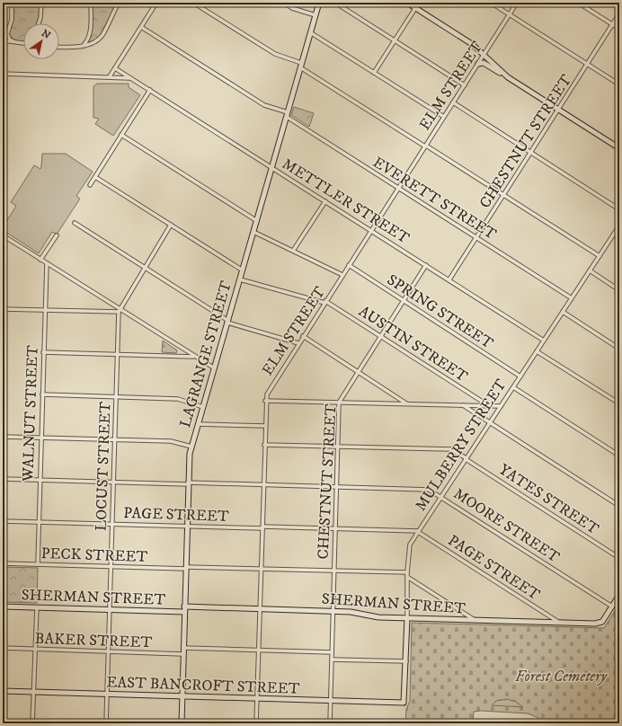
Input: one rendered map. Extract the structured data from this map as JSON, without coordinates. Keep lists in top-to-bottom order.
{
  "streets": {
    "street": [
      "ELM STREET",
      "CHESTNUT STREET",
      "EVERETT STREET",
      "METTLER STREET",
      "SPRING STREET",
      "AUSTIN STREET",
      "LAGRANGE STREET",
      "WALNUT STREET",
      "MULBERRY STREET",
      "LOCUST STREET",
      "YATES STREET",
      "PAGE STREET",
      "MOORE STREET",
      "PECK STREET",
      "SHERMAN STREET",
      "BAKER STREET",
      "EAST BANCROFT STREET"
    ]
  },
  "crossings": [
    ["ELM STREET", "EVERETT STREET"],
    ["ELM STREET", "METTLER STREET"],
    ["ELM STREET", "SPRING STREET"],
    ["ELM STREET", "AUSTIN STREET"],
    ["ELM STREET", "YATES STREET"],
    ["ELM STREET", "PAGE STREET"],
    ["ELM STREET", "MOORE STREET"],
    ["ELM STREET", "PECK STREET"],
    ["ELM STREET", "SHERMAN STREET"],
    ["ELM STREET", "EAST BANCROFT STREET"],
    ["CHESTNUT STREET", "EVERETT STREET"],
    ["CHESTNUT STREET", "METTLER STREET"],
    ["CHESTNUT STREET", "SPRING STREET"],
    ["CHESTNUT STREET", "AUSTIN STREET"],
    ["CHESTNUT STREET", "YATES STREET"],
    ["CHESTNUT STREET", "PAGE STREET"],
    ["CHESTNUT STREET", "MOORE STREET"],
    ["CHESTNUT STREET", "PECK STREET"],
    ["CHESTNUT STREET", "SHERMAN STREET"],
    ["CHESTNUT STREET", "EAST BANCROFT STREET"],
    ["EVERETT STREET", "LAGRANGE STREET"],
    ["EVERETT STREET", "MULBERRY STREET"],
    ["METTLER STREET", "LAGRANGE STREET"],
    ["METTLER STREET", "MULBERRY STREET"],
    ["SPRING STREET", "MULBERRY STREET"],
    ["AUSTIN STREET", "LAGRANGE STREET"],
    ["LAGRANGE STREET", "PAGE STREET"],
    ["LAGRANGE STREET", "MOORE STREET"],
    ["LAGRANGE STREET", "PECK STREET"],
    ["LAGRANGE STREET", "SHERMAN STREET"],
    ["LAGRANGE STREET", "BAKER STREET"],
    ["LAGRANGE STREET", "EAST BANCROFT STREET"],
    ["WALNUT STREET", "PAGE STREET"],
    ["WALNUT STREET", "MOORE STREET"],
    ["WALNUT STREET", "PECK STREET"],
    ["MULBERRY STREET", "YATES STREET"],
    ["MULBERRY STREET", "PAGE STREET"],
    ["MULBERRY STREET", "MOORE STREET"],
    ["MULBERRY STREET", "PECK STREET"],
    ["MULBERRY STREET", "SHERMAN STREET"],
    ["MULBERRY STREET", "EAST BANCROFT STREET"],
    ["LOCUST STREET", "PAGE STREET"],
    ["LOCUST STREET", "MOORE STREET"],
    ["LOCUST STREET", "PECK STREET"],
    ["LOCUST STREET", "SHERMAN STREET"],
    ["LOCUST STREET", "BAKER STREET"],
    ["LOCUST STREET", "EAST BANCROFT STREET"],
    ["PAGE STREET", "SHERMAN STREET"],
    ["MOORE STREET", "SHERMAN STREET"]
  ],
  "parks": ["Forest Cemetery"],
  "north": "top right"
}
